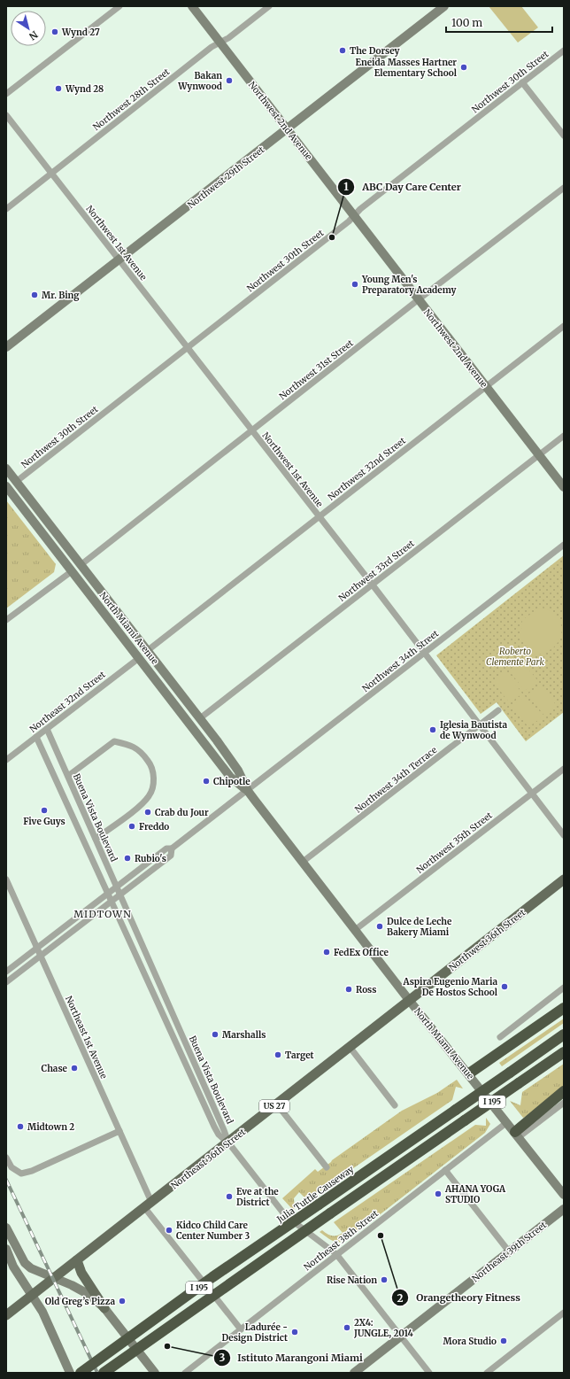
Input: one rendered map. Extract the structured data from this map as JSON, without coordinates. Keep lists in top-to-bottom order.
{
  "streets": {
    "highway": ["I 195", "Julia Tuttle Causeway"],
    "main road": [
      "Northwest 2nd Avenue",
      "Northwest 29th Street",
      "North Miami Avenue",
      "Northwest 36th Street",
      "US 27",
      "Northeast 36th Street",
      "Northeast 39th Street"
    ],
    "street": [
      "Northwest 30th Street",
      "Northwest 28th Street",
      "Northwest 1st Avenue",
      "Northwest 31st Street",
      "Northwest 32nd Street",
      "Northwest 33rd Street",
      "Northwest 34th Street",
      "Northeast 32nd Street",
      "Northwest 34th Terrace",
      "Buena Vista Boulevard",
      "Northwest 35th Street",
      "Northeast 1st Avenue",
      "Northeast 38th Street"
    ]
  },
  "crossings": [
    ["Northwest 30th Street", "Northwest 2nd Avenue"],
    ["Northwest 30th Street", "Northwest 1st Avenue"],
    ["Northwest 30th Street", "North Miami Avenue"],
    ["Northwest 28th Street", "Northwest 2nd Avenue"],
    ["Northwest 28th Street", "Northwest 1st Avenue"],
    ["Northwest 2nd Avenue", "Northwest 29th Street"],
    ["Northwest 2nd Avenue", "Northwest 31st Street"],
    ["Northwest 2nd Avenue", "Northwest 32nd Street"],
    ["Northwest 2nd Avenue", "Northwest 33rd Street"],
    ["Northwest 29th Street", "Northwest 1st Avenue"],
    ["Northwest 1st Avenue", "Northwest 31st Street"],
    ["Northwest 1st Avenue", "Northwest 32nd Street"],
    ["Northwest 1st Avenue", "Northwest 33rd Street"],
    ["Northwest 1st Avenue", "Northwest 34th Street"],
    ["Northwest 1st Avenue", "Northwest 34th Terrace"],
    ["Northwest 1st Avenue", "Northwest 35th Street"],
    ["Northwest 31st Street", "North Miami Avenue"],
    ["Northwest 32nd Street", "North Miami Avenue"],
    ["Northwest 33rd Street", "North Miami Avenue"],
    ["North Miami Avenue", "Northwest 34th Street"],
    ["North Miami Avenue", "Northeast 32nd Street"],
    ["North Miami Avenue", "Northwest 34th Terrace"],
    ["North Miami Avenue", "Northwest 35th Street"],
    ["North Miami Avenue", "Northwest 36th Street"],
    ["North Miami Avenue", "Northeast 36th Street"],
    ["North Miami Avenue", "Northeast 38th Street"],
    ["Northeast 32nd Street", "Buena Vista Boulevard"],
    ["Buena Vista Boulevard", "Northeast 36th Street"],
    ["Northwest 36th Street", "Northeast 36th Street"],
    ["Northeast 1st Avenue", "Northeast 36th Street"],
    ["Northeast 1st Avenue", "Northeast 38th Street"]
  ],
  "districts": ["MIDTOWN"],
  "parks": ["Roberto Clemente Park"],
  "places": [
    "Wynd 27",
    "The Dorsey",
    "Eneida Masses Hartner Elementary School",
    "Bakan Wynwood",
    "Wynd 28",
    "ABC Day Care Center",
    "Young Men's Preparatory Academy",
    "Mr. Bing",
    "Iglesia Bautista de Wynwood",
    "Chipotle",
    "Five Guys",
    "Crab du Jour",
    "Freddo",
    "Rubio's",
    "Dulce de Leche Bakery Miami",
    "FedEx Office",
    "Aspira Eugenio Maria De Hostos School",
    "Ross",
    "Marshalls",
    "Target",
    "Chase",
    "Midtown 2",
    "AHANA YOGA STUDIO",
    "Eve at the District",
    "Kidco Child Care Center Number 3",
    "Orangetheory Fitness",
    "Rise Nation",
    "Old Greg’s Pizza",
    "2X4: JUNGLE, 2014",
    "Ladurée - Design District",
    "Mora Studio",
    "Istituto Marangoni Miami"
  ],
  "scale_bar": "100 m",
  "north": "bottom right"
}
